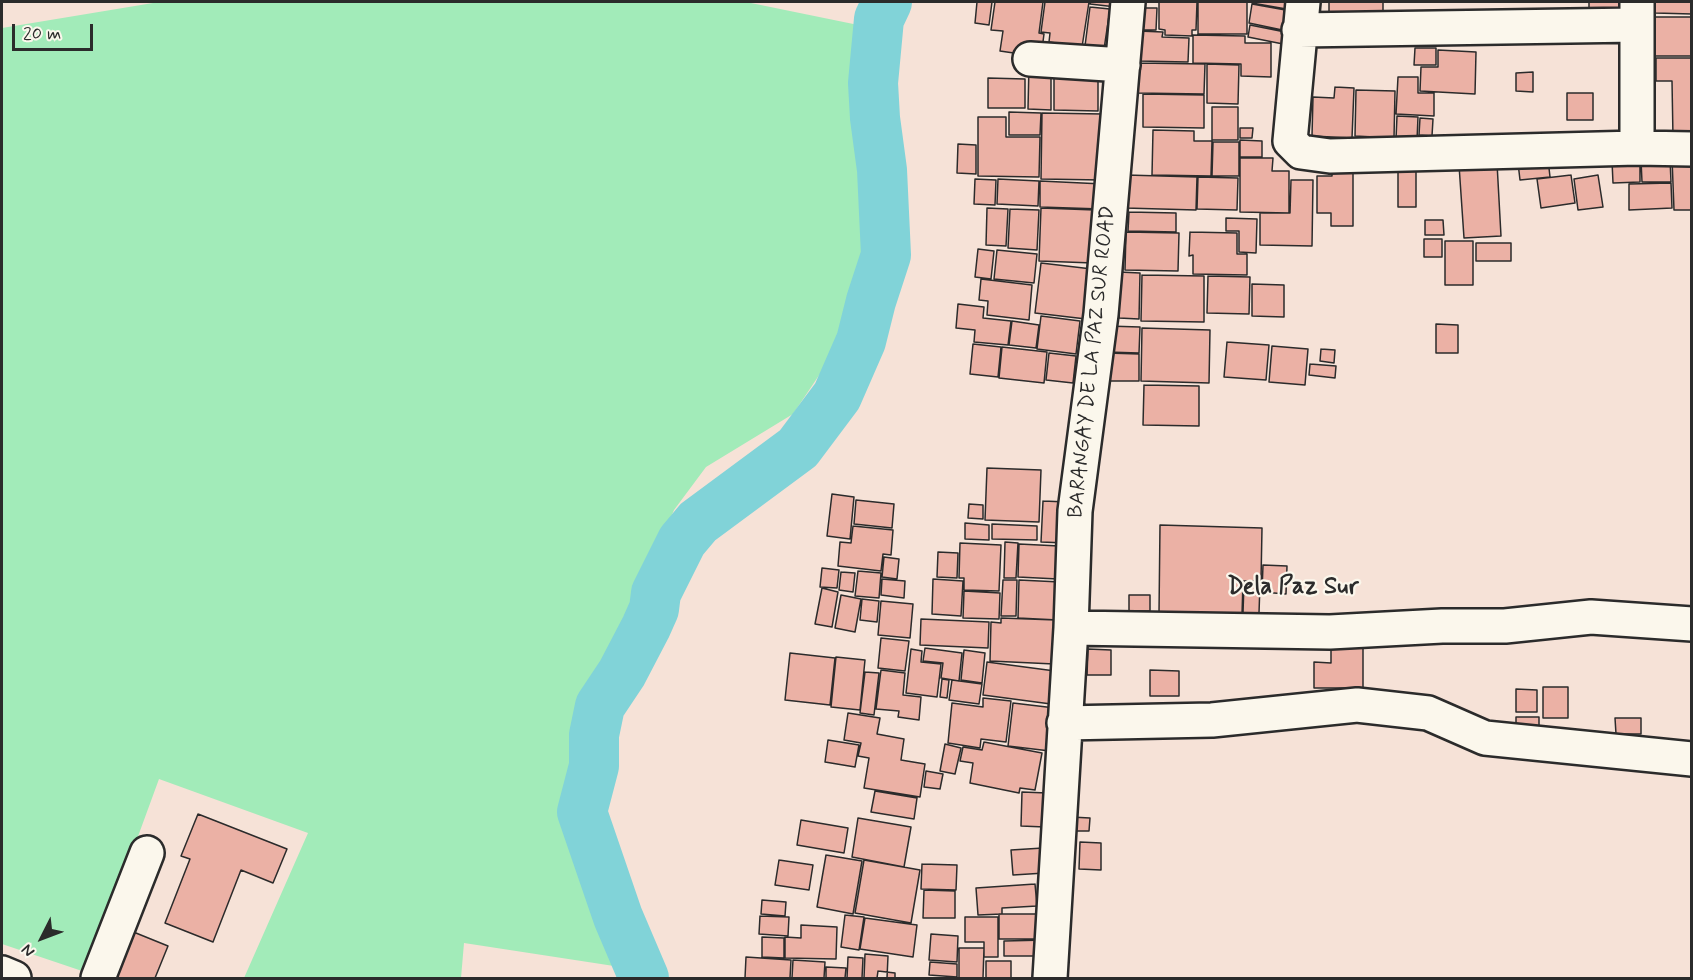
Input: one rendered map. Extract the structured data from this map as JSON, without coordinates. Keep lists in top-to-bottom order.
{
  "streets": {
    "street": ["BARANGAY DE LA PAZ SUR ROAD"]
  },
  "districts": ["Dela Paz Sur"],
  "scale_bar": "20 m",
  "north": "bottom left"
}
